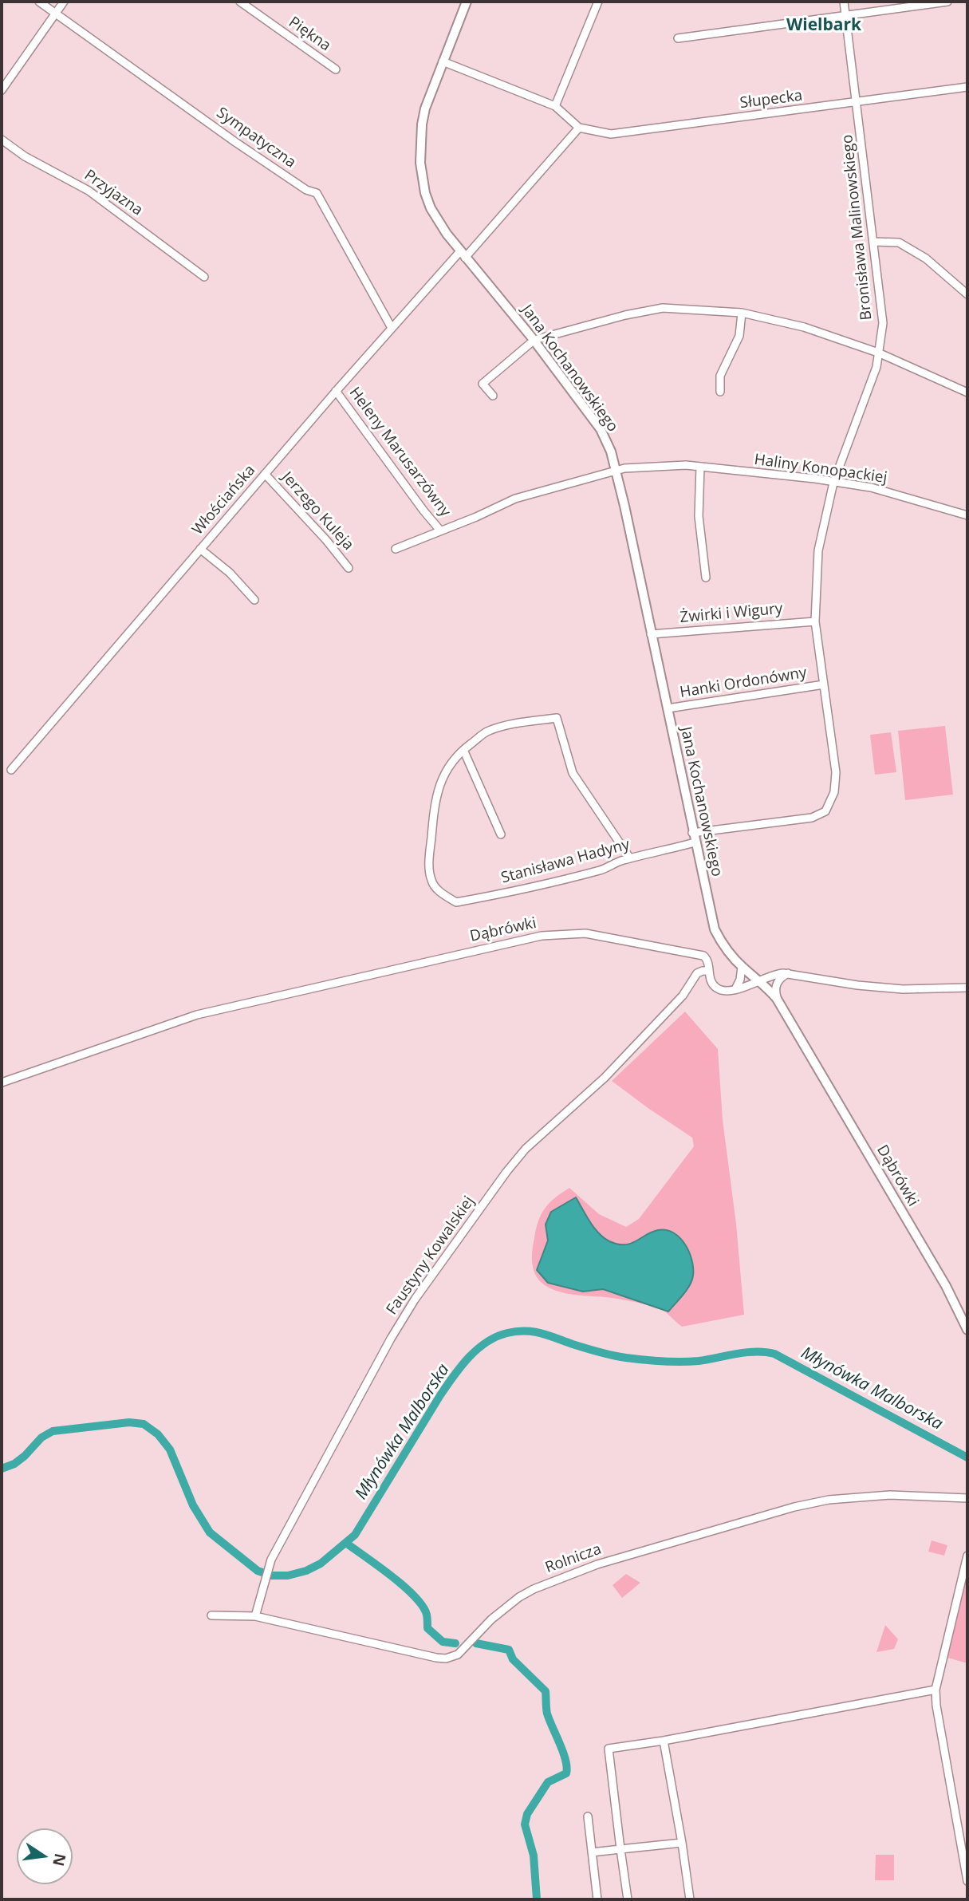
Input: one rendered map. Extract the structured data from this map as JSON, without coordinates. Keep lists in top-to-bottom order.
{
  "streets": {
    "street": [
      "Piękna",
      "Słupecka",
      "Sympatyczna",
      "Przyjazna",
      "Bronisława Malinowskiego",
      "Jana Kochanowskiego",
      "Heleny Marusarzówny",
      "Haliny Konopackiej",
      "Włościańska",
      "Jerzego Kuleja",
      "Żwirki i Wigury",
      "Hanki Ordonówny",
      "Stanisława Hadyny",
      "Dąbrówki",
      "Faustyny Kowalskiej",
      "Rolnicza"
    ]
  },
  "crossings": [
    ["Słupecka", "Bronisława Malinowskiego"],
    ["Sympatyczna", "Włościańska"],
    ["Bronisława Malinowskiego", "Jana Kochanowskiego"],
    ["Bronisława Malinowskiego", "Haliny Konopackiej"],
    ["Bronisława Malinowskiego", "Żwirki i Wigury"],
    ["Bronisława Malinowskiego", "Hanki Ordonówny"],
    ["Jana Kochanowskiego", "Haliny Konopackiej"],
    ["Jana Kochanowskiego", "Włościańska"],
    ["Jana Kochanowskiego", "Żwirki i Wigury"],
    ["Jana Kochanowskiego", "Hanki Ordonówny"],
    ["Jana Kochanowskiego", "Stanisława Hadyny"],
    ["Jana Kochanowskiego", "Dąbrówki"],
    ["Heleny Marusarzówny", "Haliny Konopackiej"],
    ["Heleny Marusarzówny", "Włościańska"],
    ["Włościańska", "Jerzego Kuleja"],
    ["Dąbrówki", "Faustyny Kowalskiej"],
    ["Faustyny Kowalskiej", "Rolnicza"]
  ],
  "districts": ["Wielbark"],
  "water": ["Młynówka Malborska"],
  "north": "right"
}
